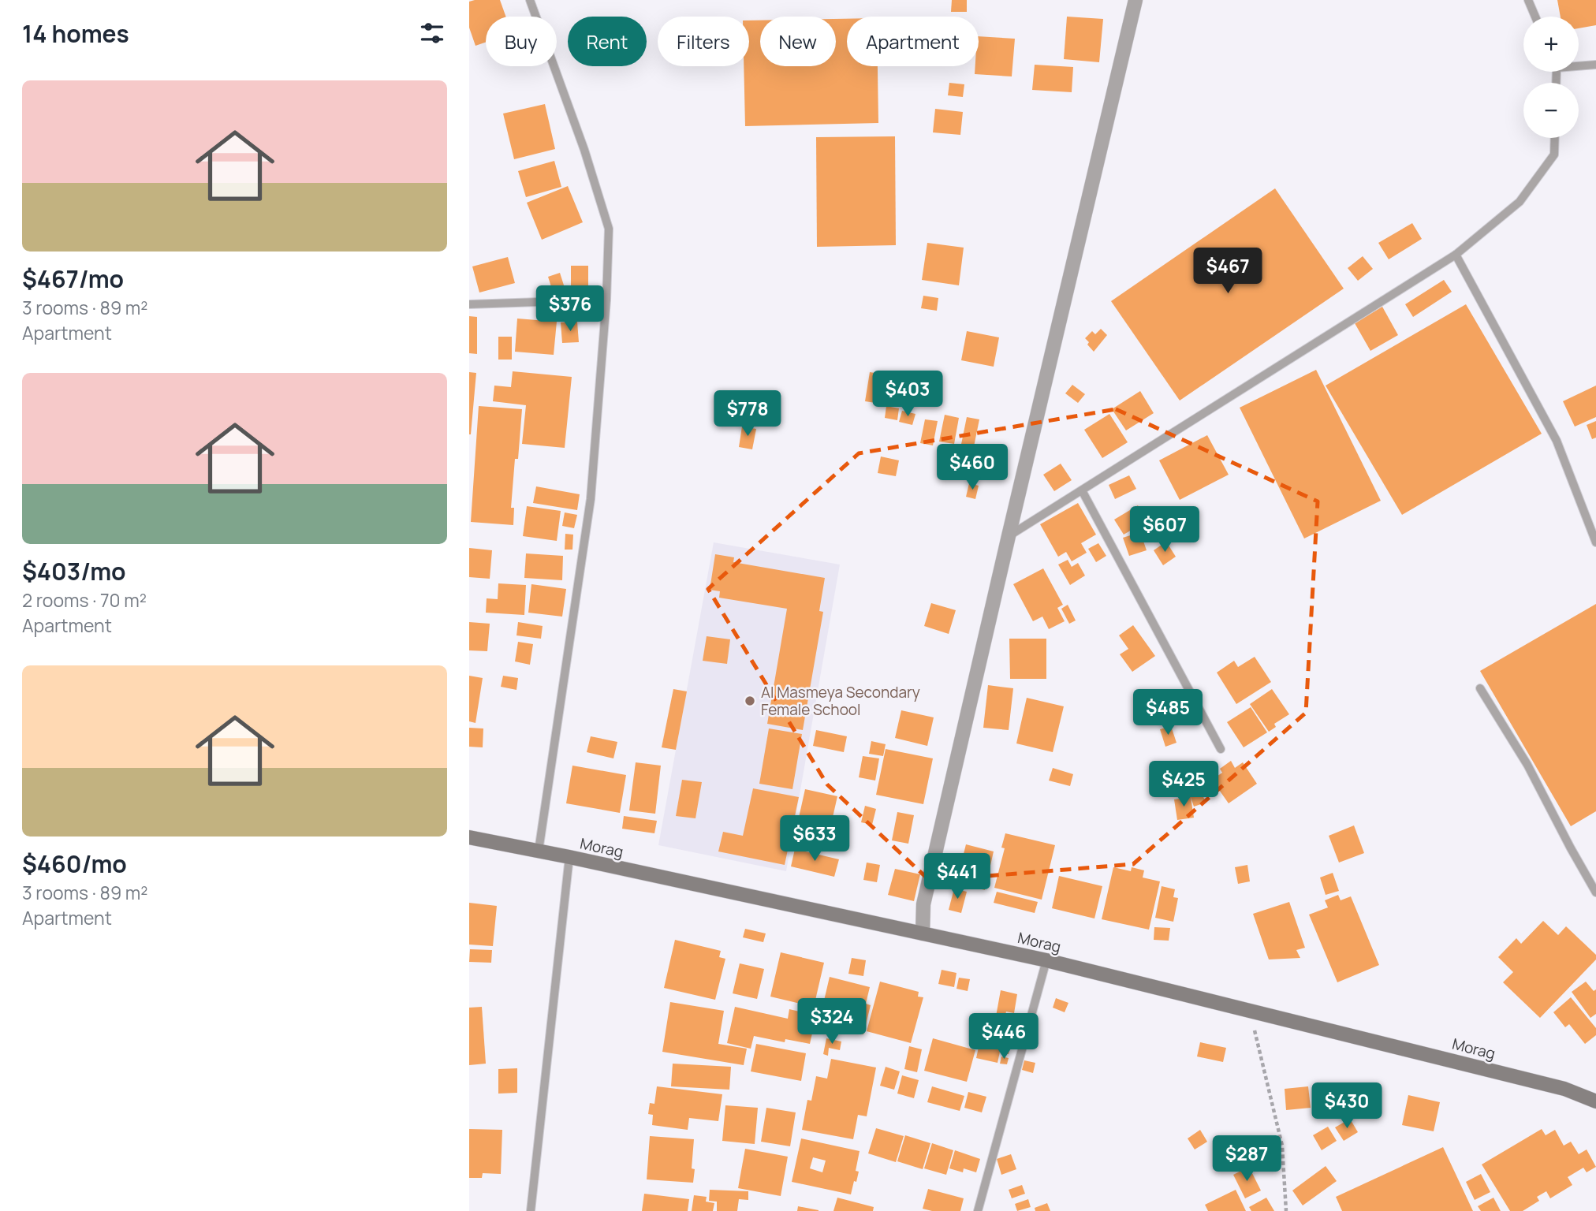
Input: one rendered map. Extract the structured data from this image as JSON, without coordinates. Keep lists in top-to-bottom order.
{
  "streets": {
    "main road": ["Morag"]
  },
  "places": ["Al Masmeya Secondary Female School"],
  "page": {
    "heading": "14 homes",
    "map_buttons": ["+", "−"],
    "chip": [
      "Buy",
      "Rent",
      "Filters",
      "New",
      "Apartment"
    ],
    "list": [
      {
        "name": "$467/mo",
        "note": "3 rooms · 89 m² · Apartment"
      },
      {
        "name": "$403/mo",
        "note": "2 rooms · 70 m² · Apartment"
      },
      {
        "name": "$460/mo",
        "note": "3 rooms · 89 m² · Apartment"
      }
    ],
    "price": [
      "$467",
      "$376",
      "$403",
      "$778",
      "$460",
      "$607",
      "$485",
      "$425",
      "$633",
      "$441",
      "$324",
      "$446",
      "$430",
      "$287"
    ]
  }
}
